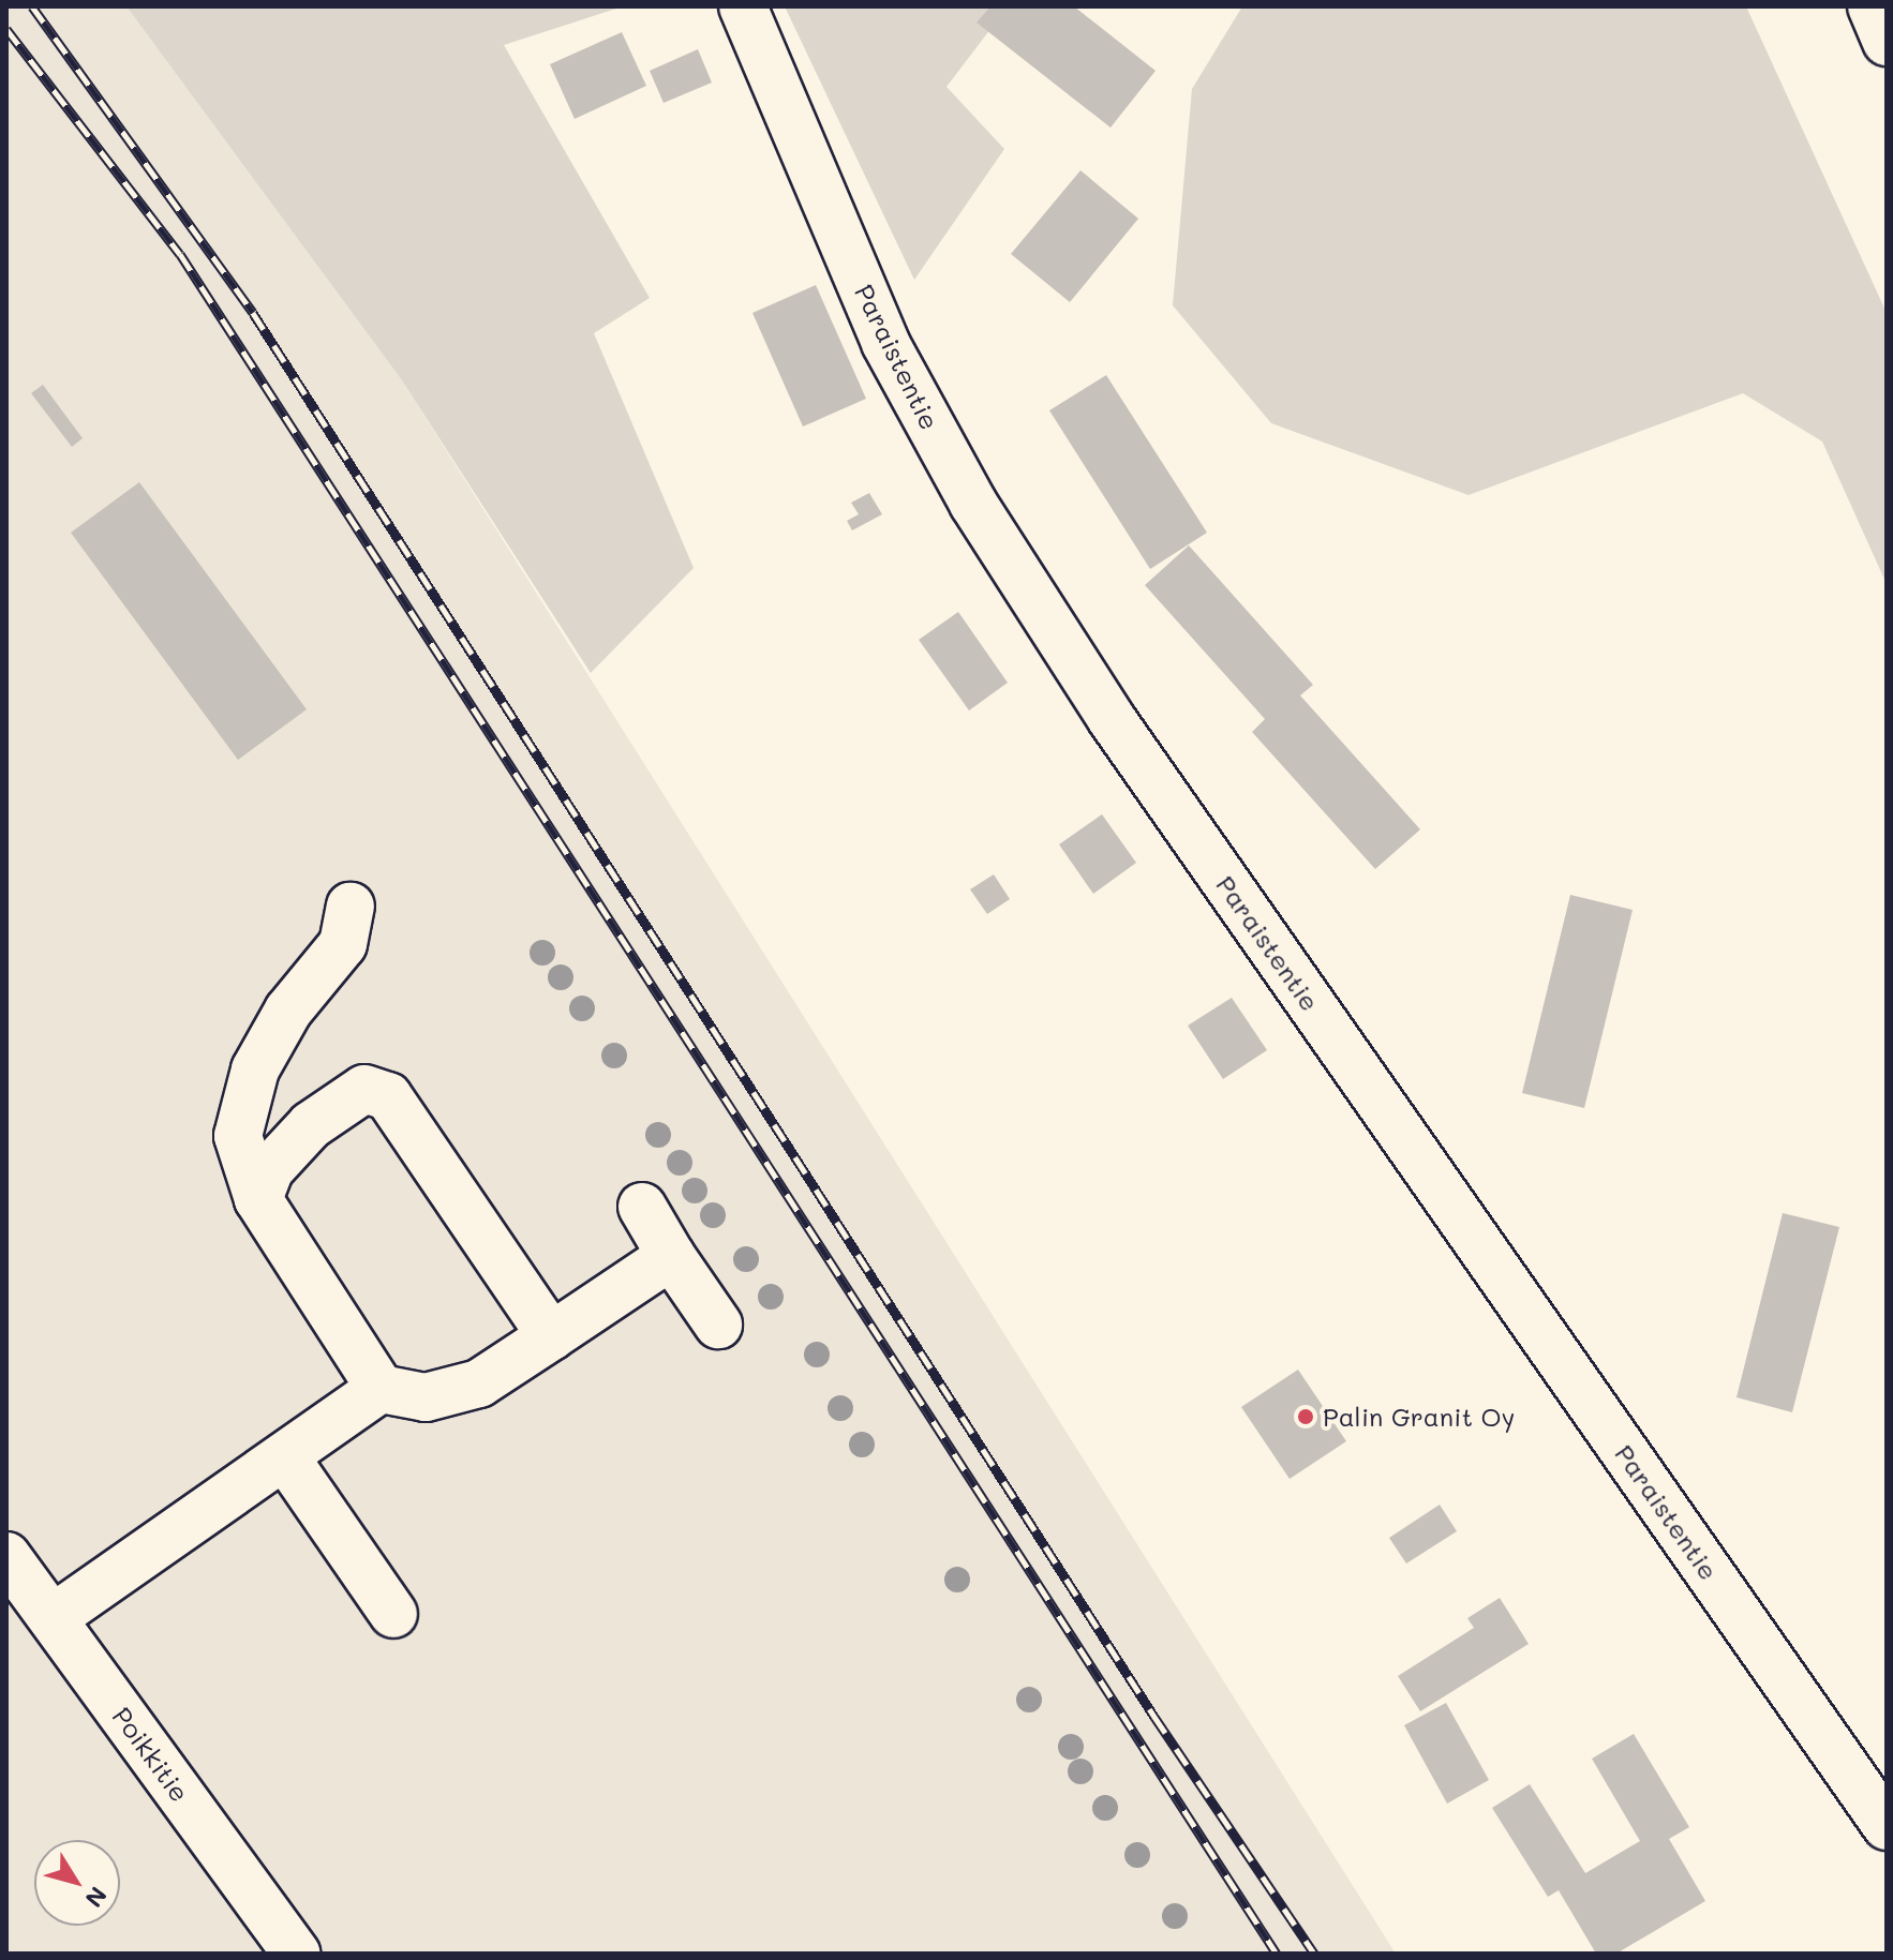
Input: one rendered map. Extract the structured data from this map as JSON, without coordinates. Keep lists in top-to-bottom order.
{
  "streets": {
    "street": ["Paraistentie", "Poikkitie"]
  },
  "places": ["Palin Granit Oy"],
  "north": "bottom right"
}
